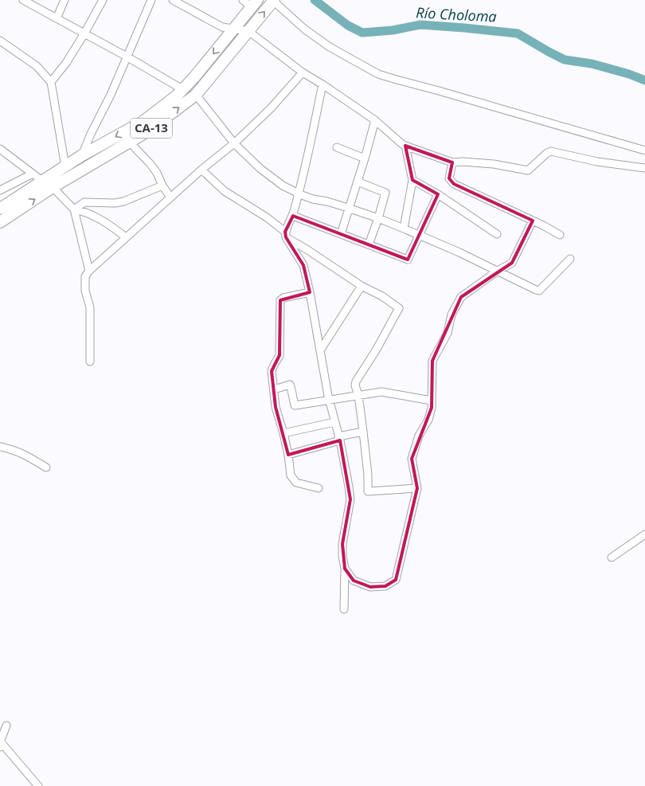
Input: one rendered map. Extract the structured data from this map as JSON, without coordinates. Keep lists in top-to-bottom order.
{
  "streets": {
    "highway": ["CA-13"]
  },
  "water": ["Río Choloma"]
}
